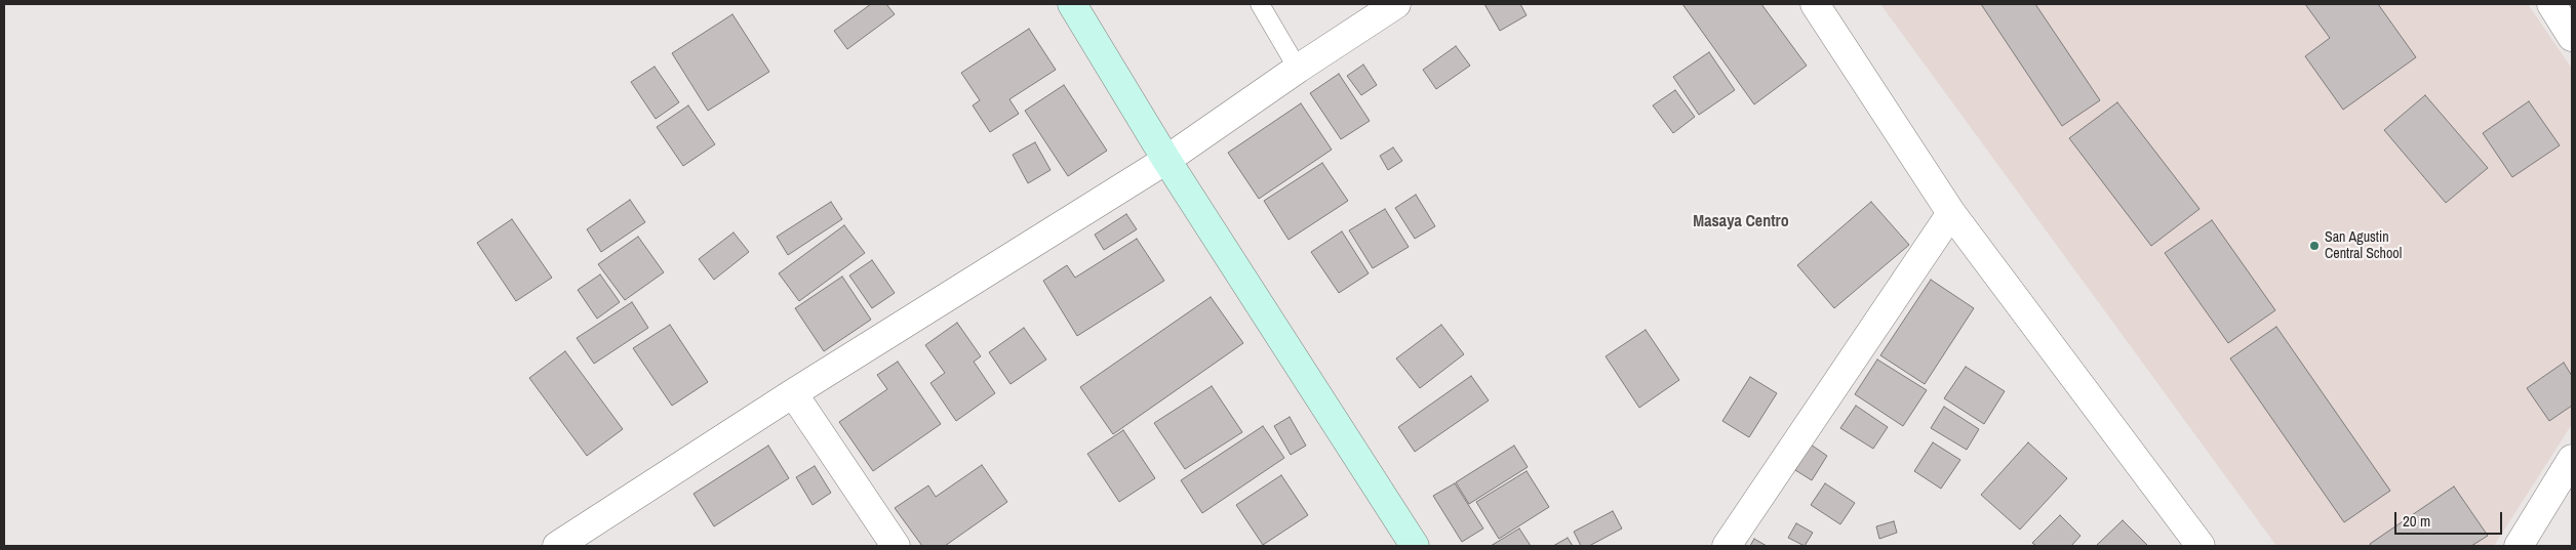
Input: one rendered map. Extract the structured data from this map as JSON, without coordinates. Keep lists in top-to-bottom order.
{
  "districts": ["Masaya Centro"],
  "places": ["San Agustin Central School"],
  "scale_bar": "20 m"
}
